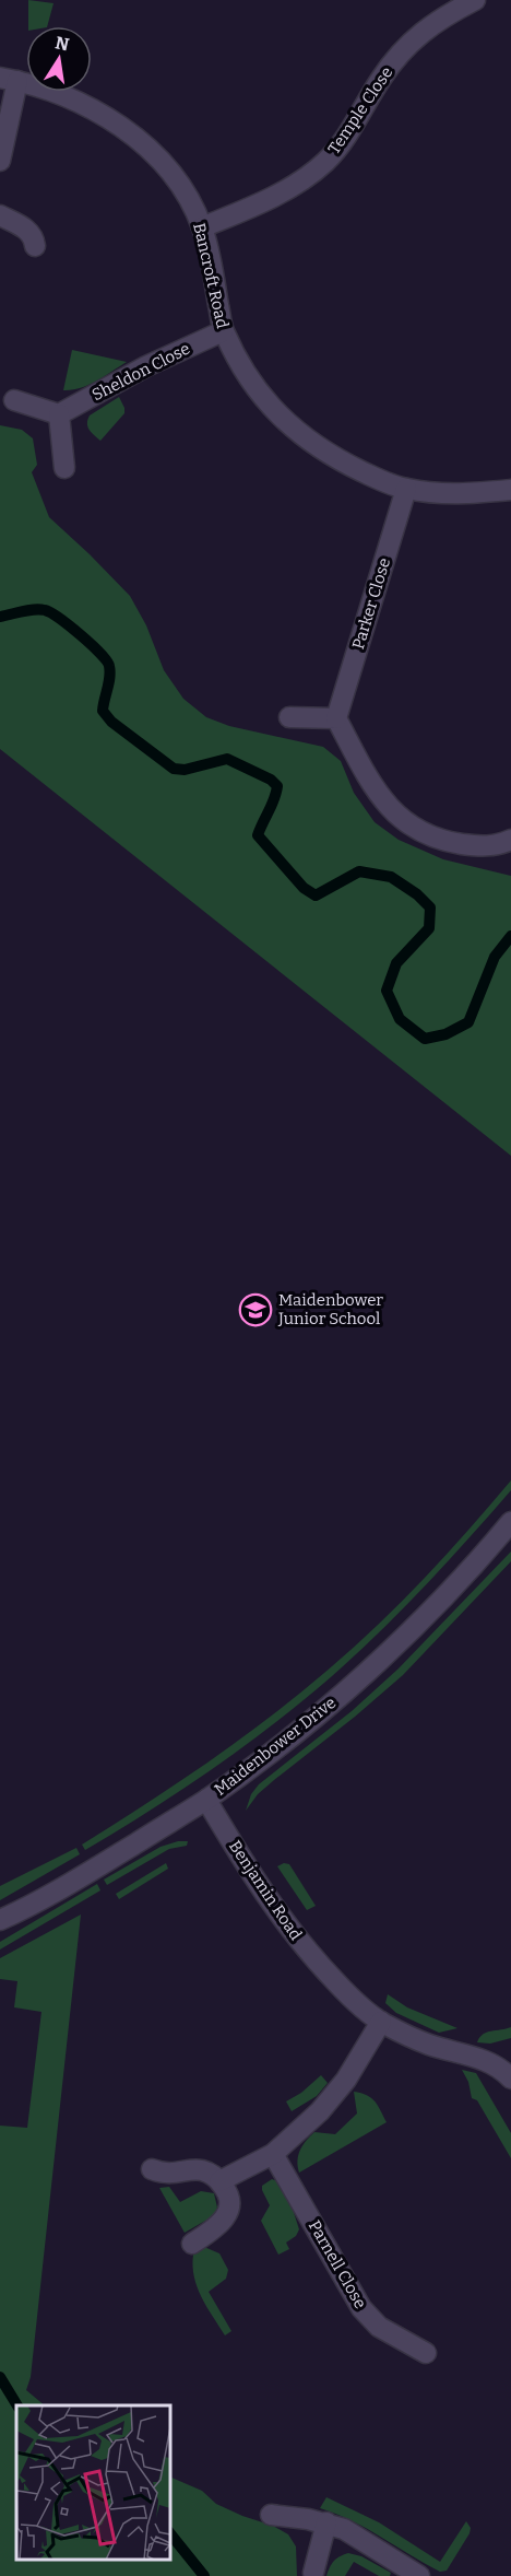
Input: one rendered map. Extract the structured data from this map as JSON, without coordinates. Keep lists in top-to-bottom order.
{
  "streets": {
    "street": [
      "Temple Close",
      "Bancroft Road",
      "Sheldon Close",
      "Parker Close",
      "Maidenbower Drive",
      "Benjamin Road",
      "Parnell Close"
    ]
  },
  "crossings": [
    ["Temple Close", "Bancroft Road"],
    ["Bancroft Road", "Sheldon Close"],
    ["Bancroft Road", "Parker Close"],
    ["Maidenbower Drive", "Benjamin Road"]
  ],
  "places": {
    "school or university": ["Maidenbower Junior School"]
  },
  "north": "top"
}
